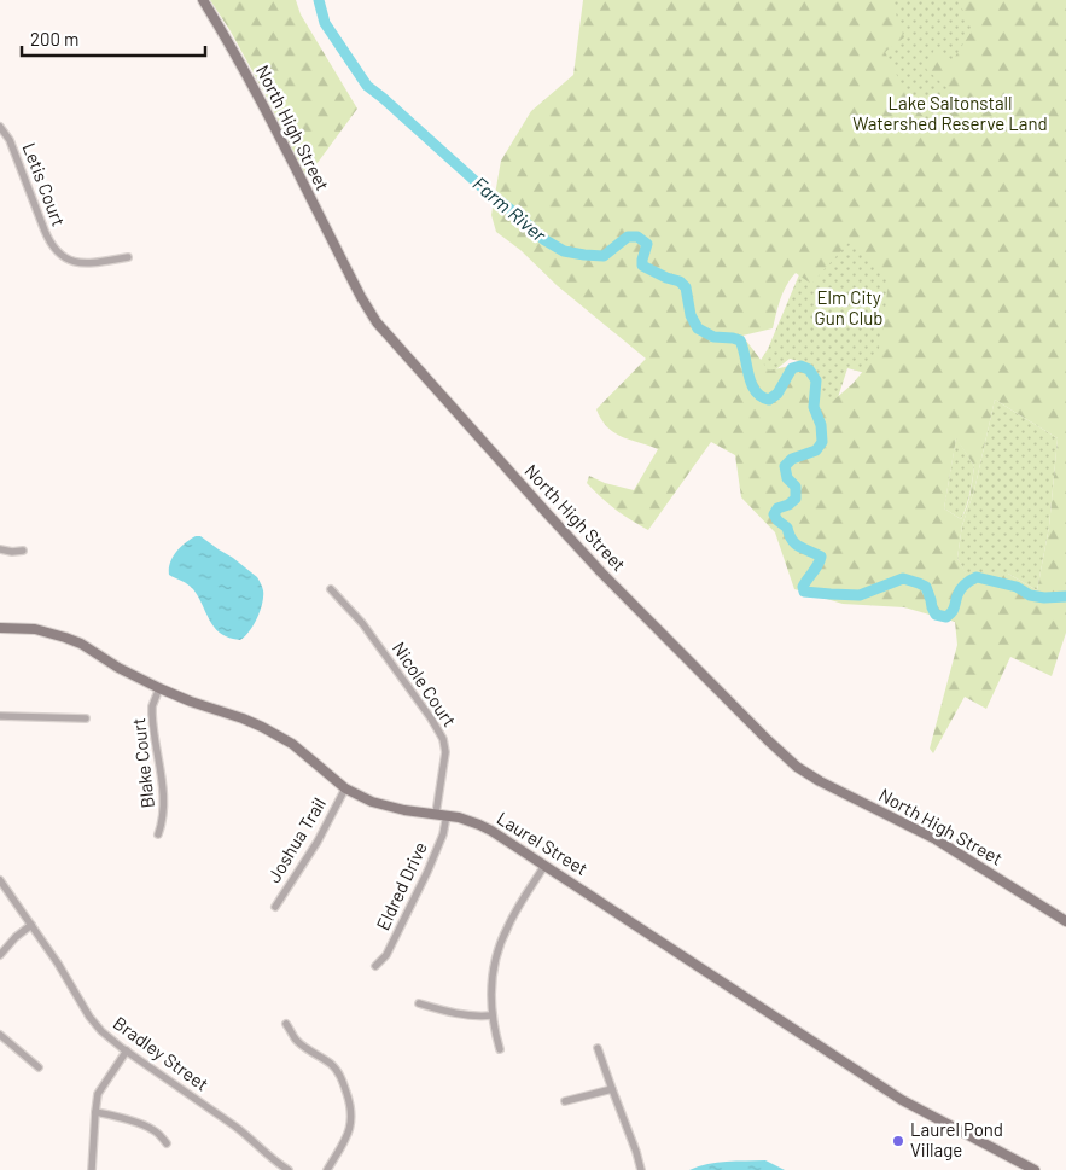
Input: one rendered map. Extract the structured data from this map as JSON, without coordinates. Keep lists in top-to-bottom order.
{
  "streets": {
    "main road": ["North High Street", "Laurel Street"],
    "street": [
      "Letis Court",
      "Nicole Court",
      "Blake Court",
      "Joshua Trail",
      "Eldred Drive",
      "Bradley Street"
    ]
  },
  "crossings": [
    ["Nicole Court", "Laurel Street"],
    ["Nicole Court", "Eldred Drive"],
    ["Blake Court", "Laurel Street"],
    ["Joshua Trail", "Laurel Street"],
    ["Laurel Street", "Eldred Drive"]
  ],
  "water": ["Farm River"],
  "parks": ["Lake Saltonstall Watershed Reserve Land", "Elm City Gun Club"],
  "places": ["Laurel Pond Village"],
  "scale_bar": "200 m"
}
